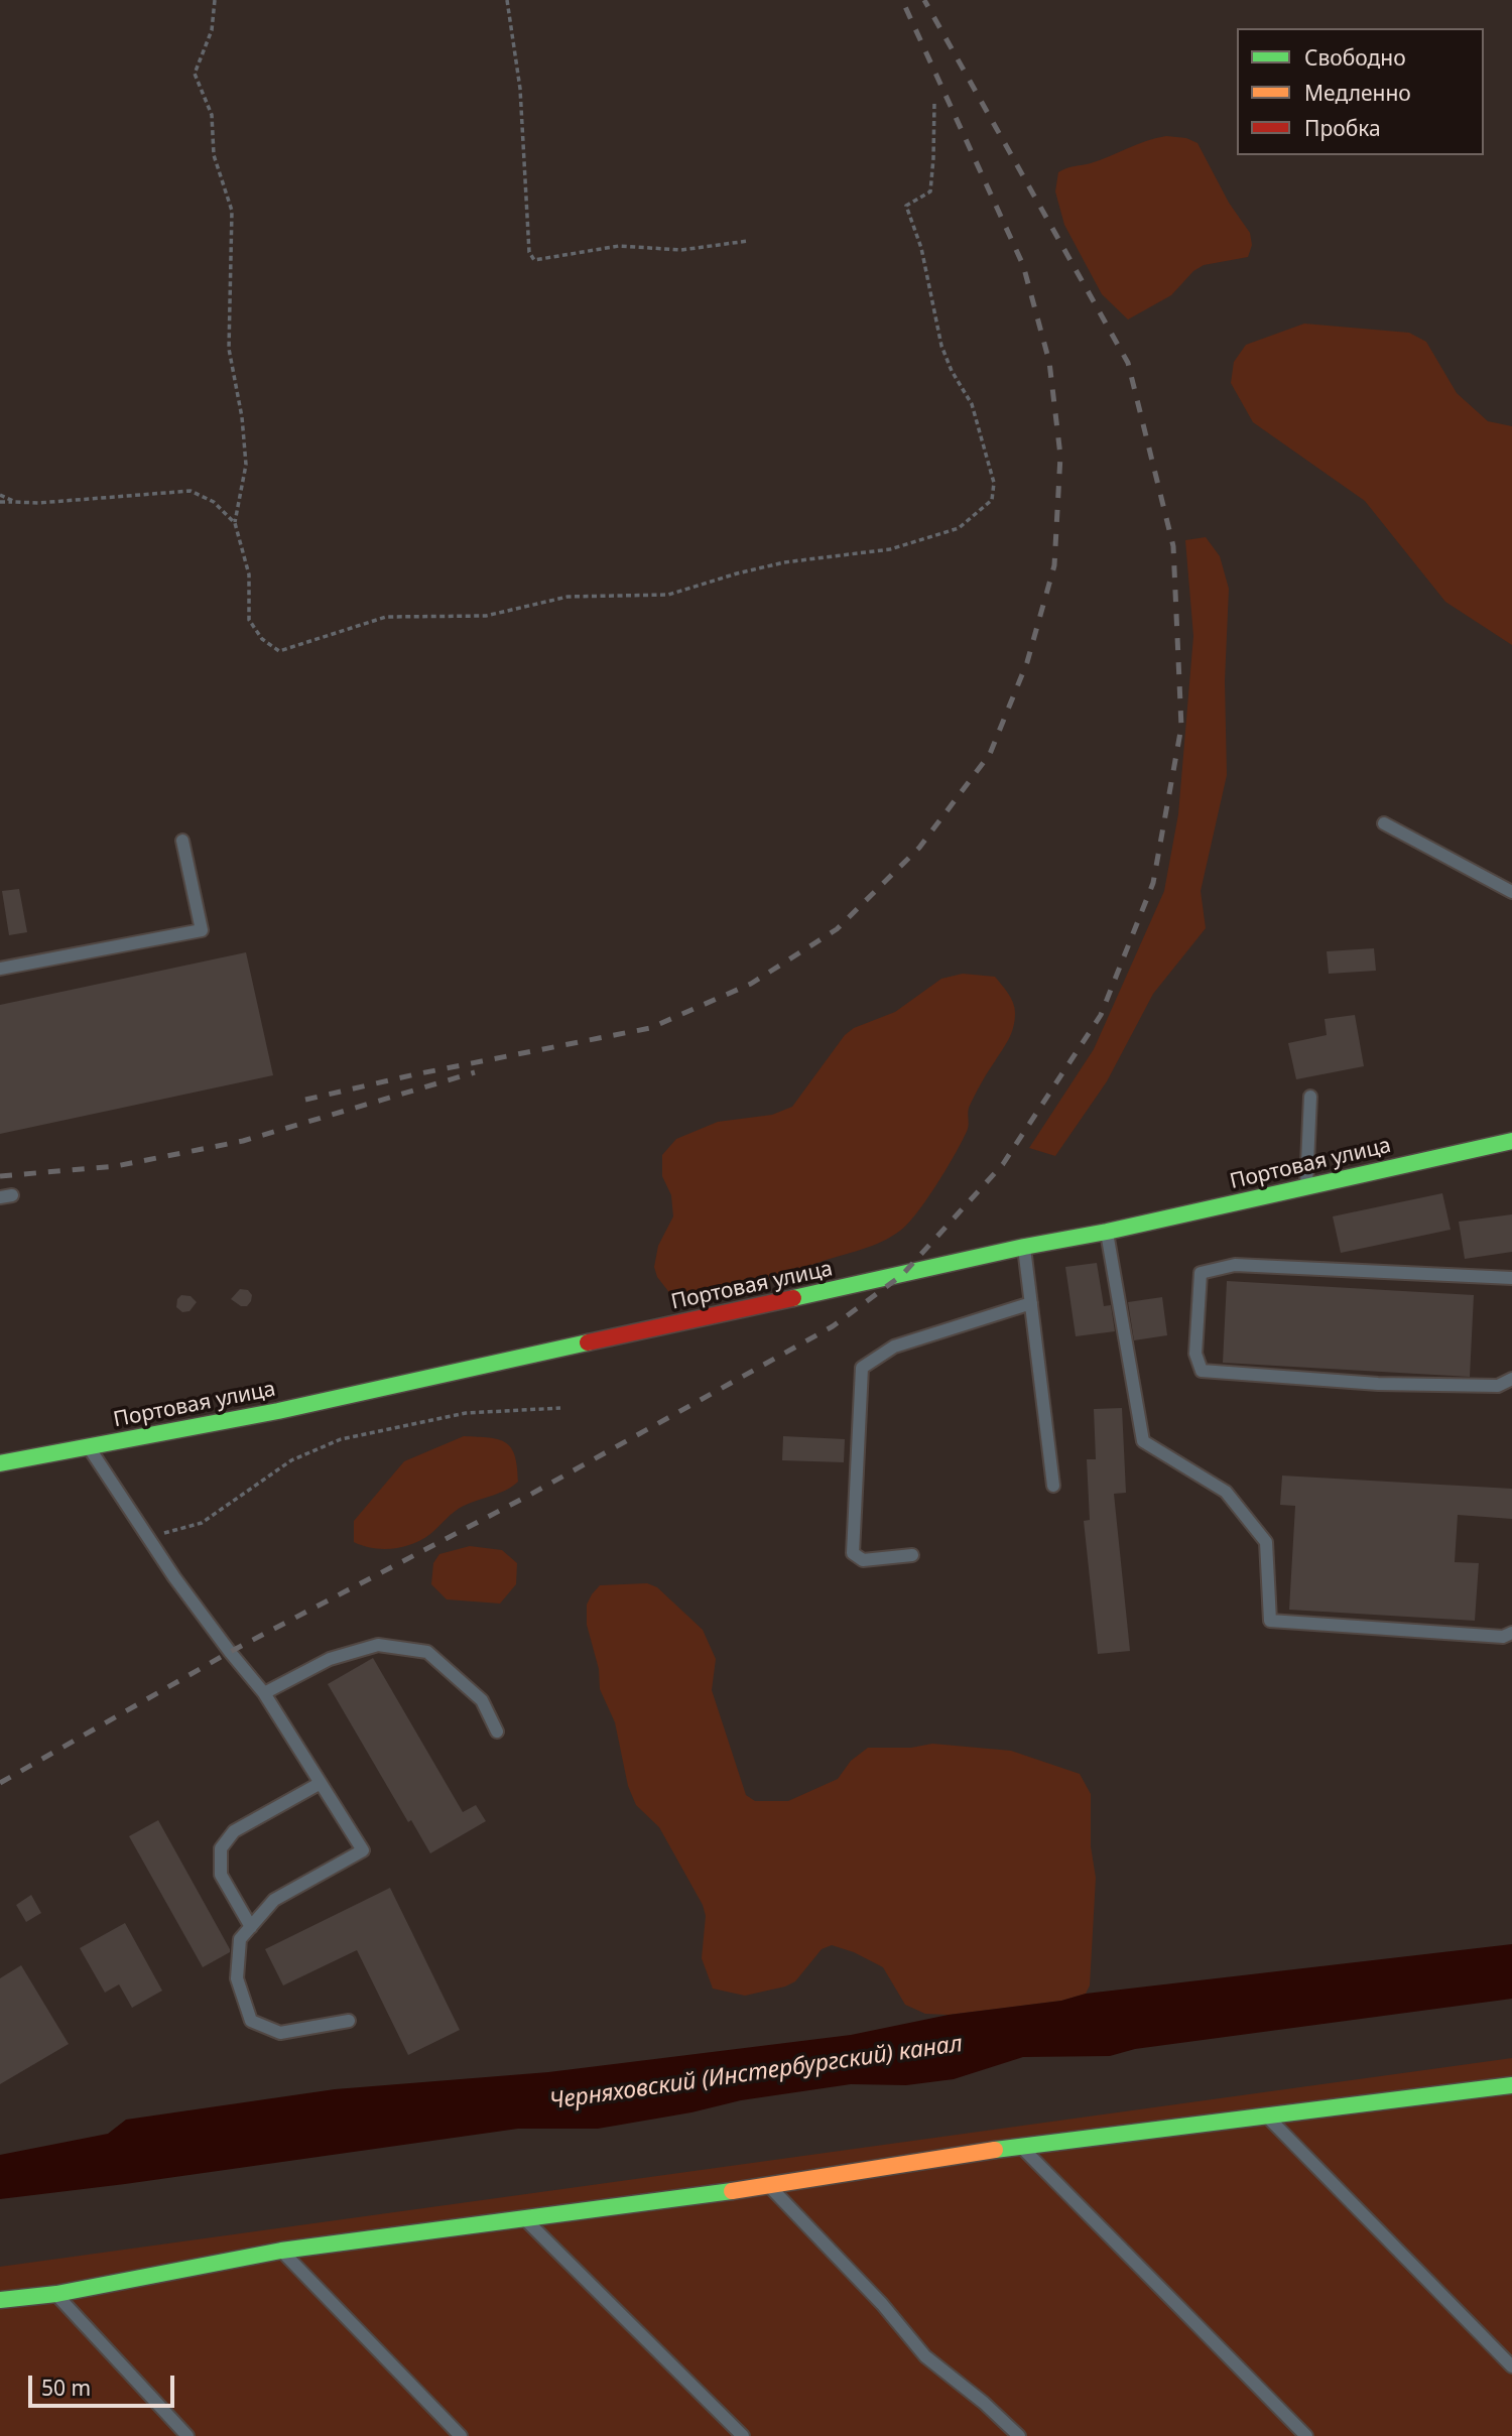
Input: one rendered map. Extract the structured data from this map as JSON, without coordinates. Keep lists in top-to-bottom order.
{
  "streets": {
    "street": ["Портовая улица"]
  },
  "water": ["Черняховский (Инстербургский) канал"],
  "legend": ["Свободно", "Медленно", "Пробка"],
  "scale_bar": "50 m"
}
